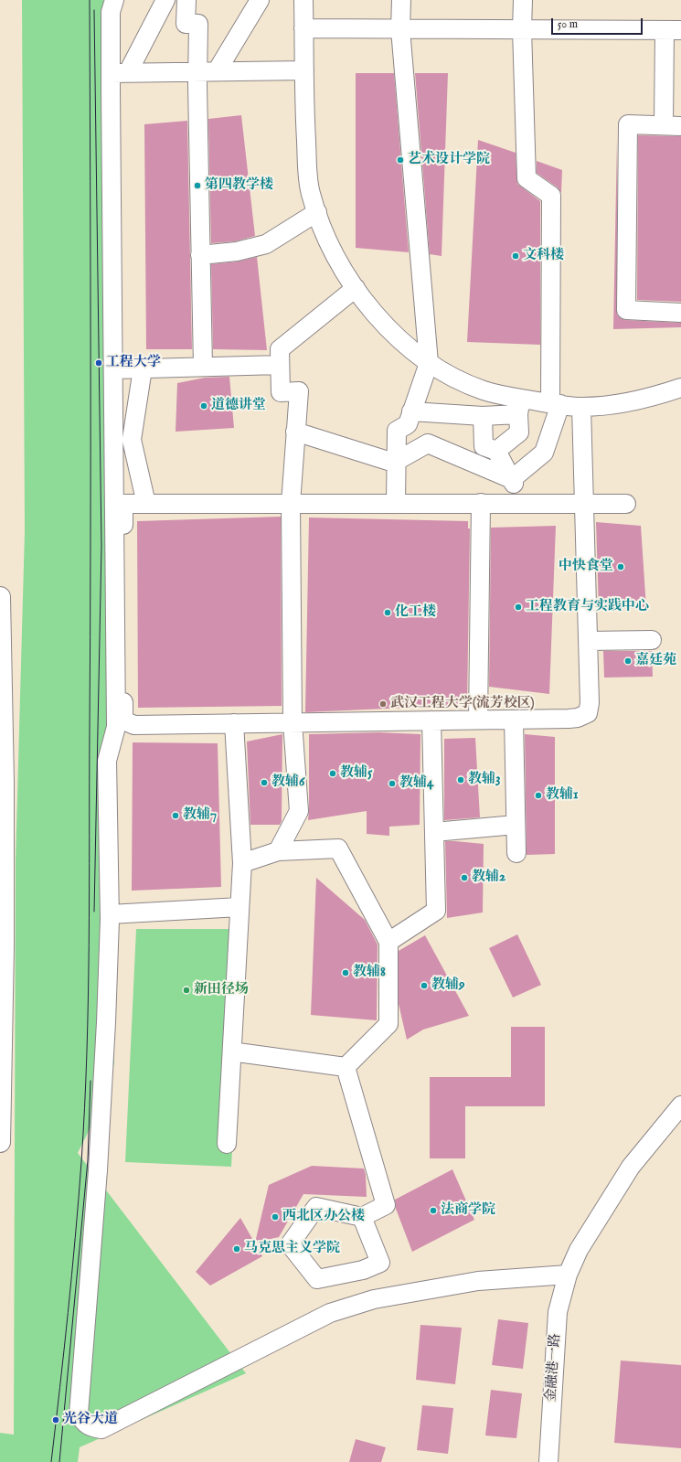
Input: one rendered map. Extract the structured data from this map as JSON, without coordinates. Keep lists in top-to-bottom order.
{
  "streets": {
    "street": ["金融港一路"]
  },
  "places": [
    "艺术设计学院",
    "第四教学楼",
    "文科楼",
    "工程大学",
    "道德讲堂",
    "中快食堂",
    "工程教育与实践中心",
    "化工楼",
    "嘉廷苑",
    "武汉工程大学(流芳校区)",
    "教辅5",
    "教辅3",
    "教辅6",
    "教辅4",
    "教辅1",
    "教辅7",
    "教辅2",
    "教辅8",
    "教辅9",
    "新田径场",
    "法商学院",
    "西北区办公楼",
    "马克思主义学院",
    "光谷大道"
  ],
  "scale_bar": "50 m"
}
